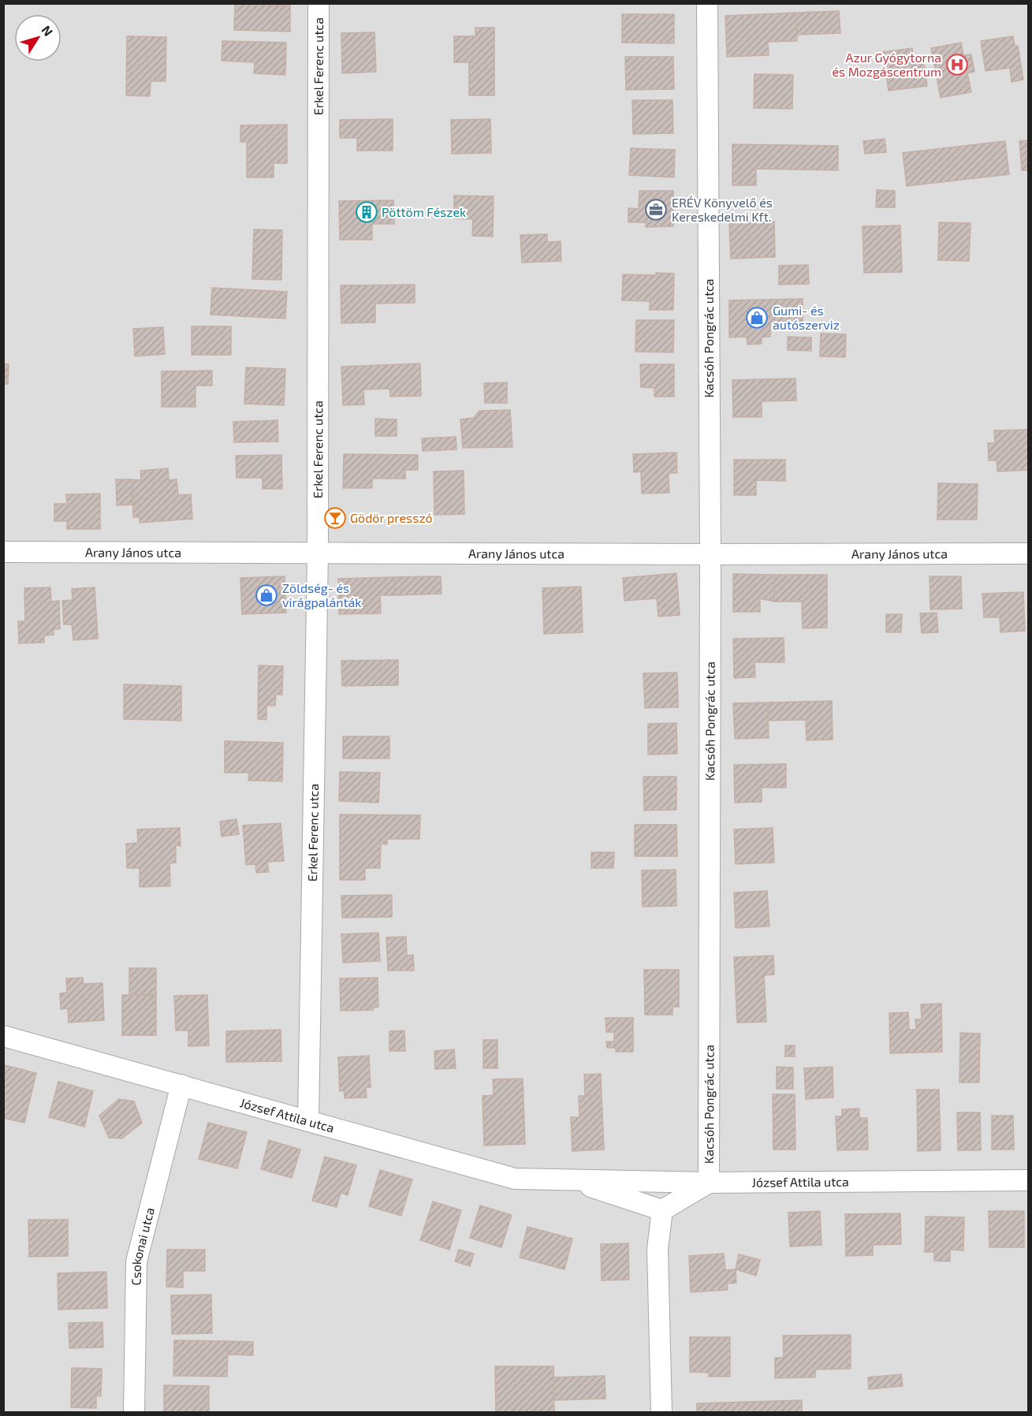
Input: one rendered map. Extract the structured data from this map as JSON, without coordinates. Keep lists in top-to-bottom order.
{
  "streets": {
    "street": [
      "Erkel Ferenc utca",
      "Kacsóh Pongrác utca",
      "Arany János utca",
      "József Attila utca",
      "Csokonai utca"
    ]
  },
  "crossings": [
    ["Erkel Ferenc utca", "Arany János utca"],
    ["Erkel Ferenc utca", "József Attila utca"],
    ["Kacsóh Pongrác utca", "Arany János utca"],
    ["Kacsóh Pongrác utca", "József Attila utca"],
    ["József Attila utca", "Csokonai utca"]
  ],
  "places": {
    "hospital": ["Azur Gyógytorna és Mozgáscentrum"],
    "office": ["ERÉV Könyvelő és Kereskedelmi Kft."],
    "building": ["Pöttöm Fészek"],
    "shop": ["Gumi- és autószerviz", "Zöldség- és virágpalánták"],
    "bar": ["Gödör presszó"]
  },
  "north": "top right"
}
